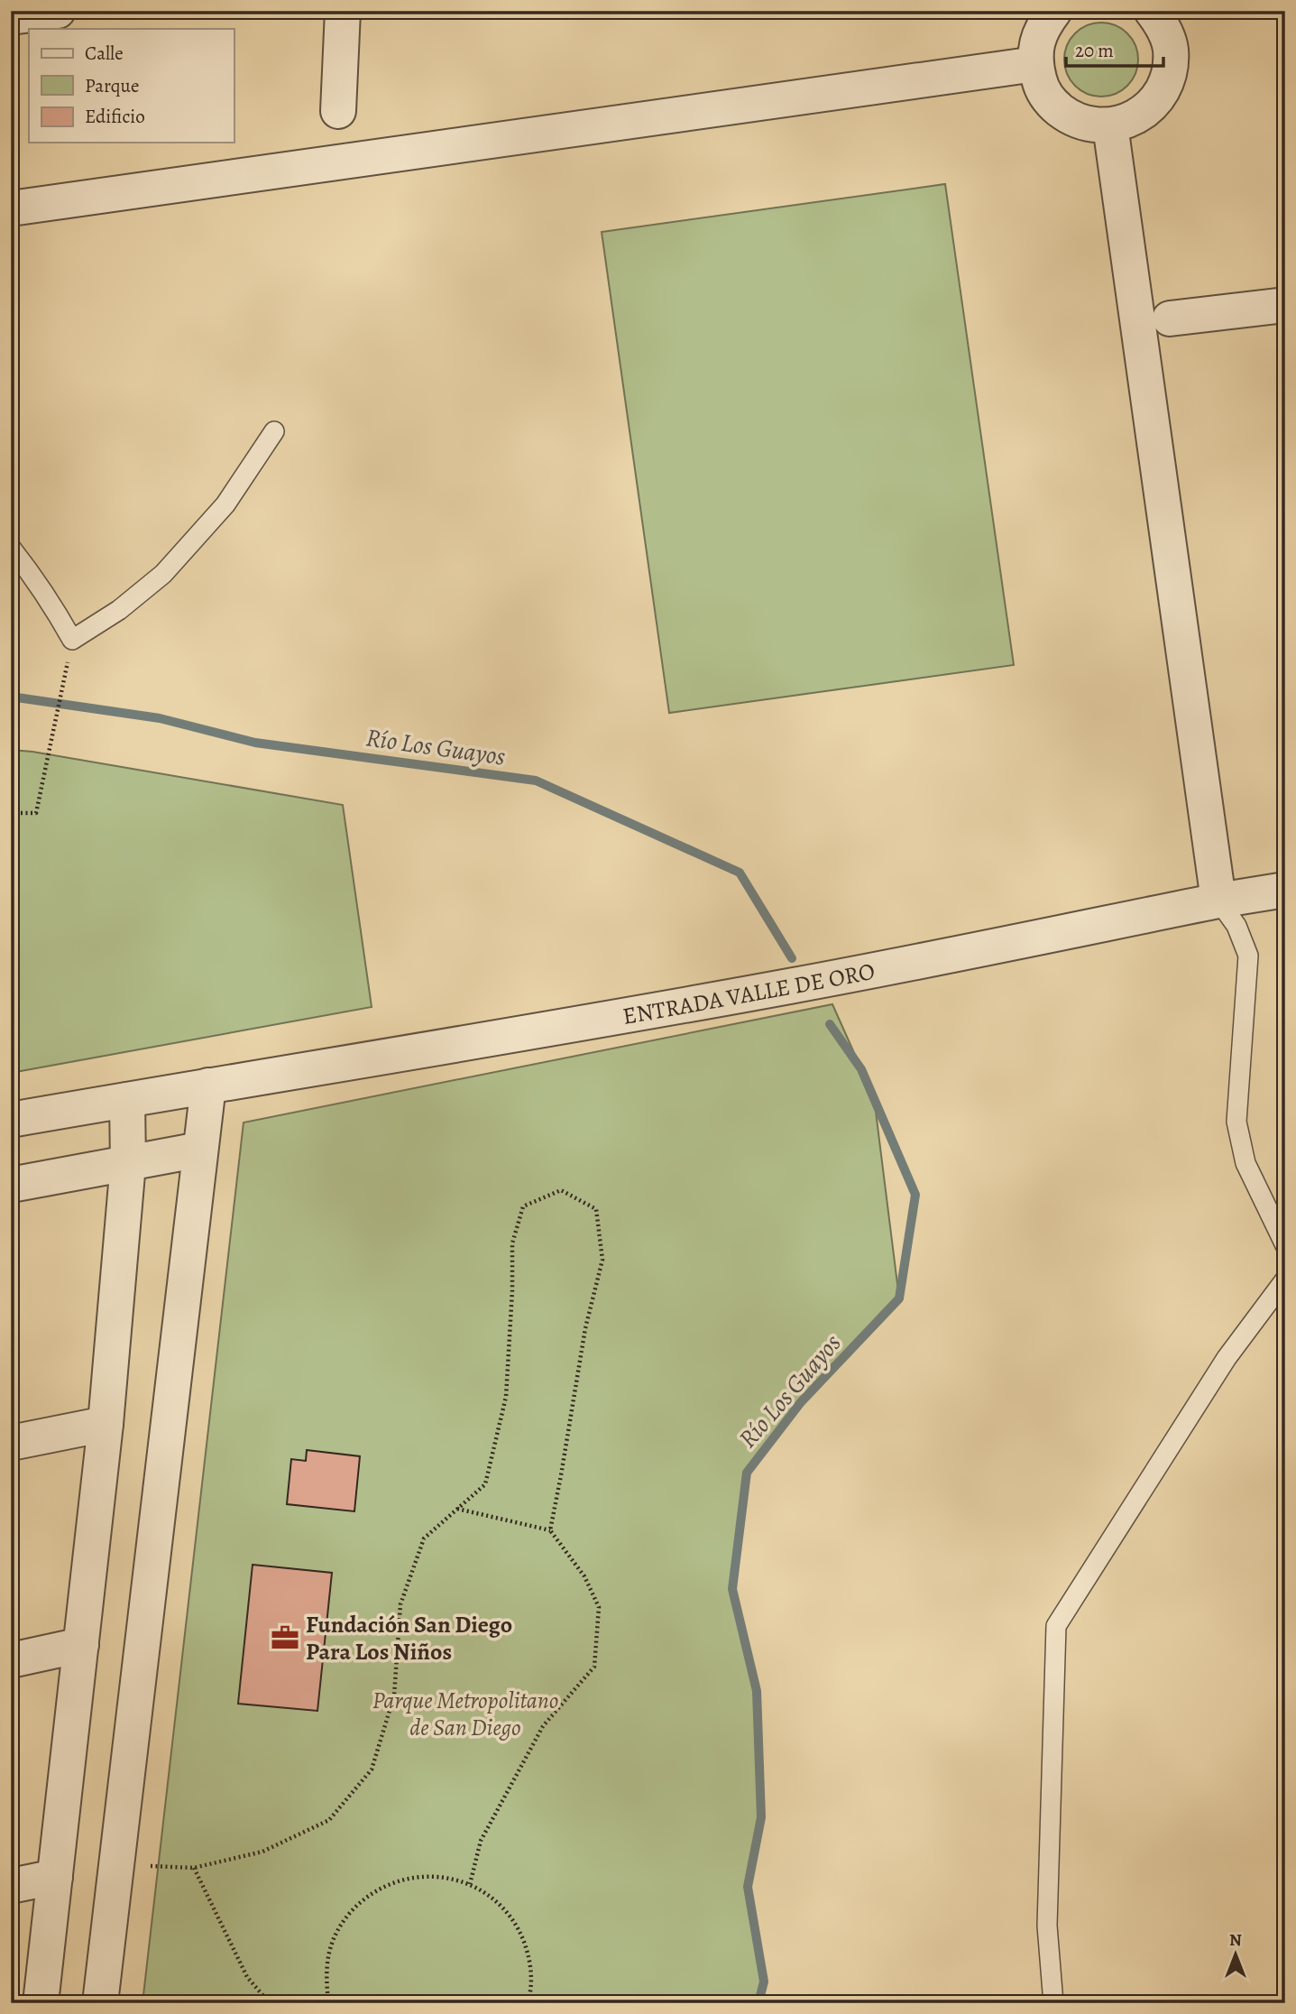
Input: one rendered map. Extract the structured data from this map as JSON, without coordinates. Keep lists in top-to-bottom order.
{
  "streets": {
    "street": ["ENTRADA VALLE DE ORO"]
  },
  "water": ["Río Los Guayos"],
  "parks": ["Parque Metropolitano de San Diego"],
  "places": {
    "office": ["Fundación San Diego Para Los Niños"]
  },
  "legend": ["Calle", "Parque", "Edificio"],
  "scale_bar": "20 m",
  "north": "top"
}
